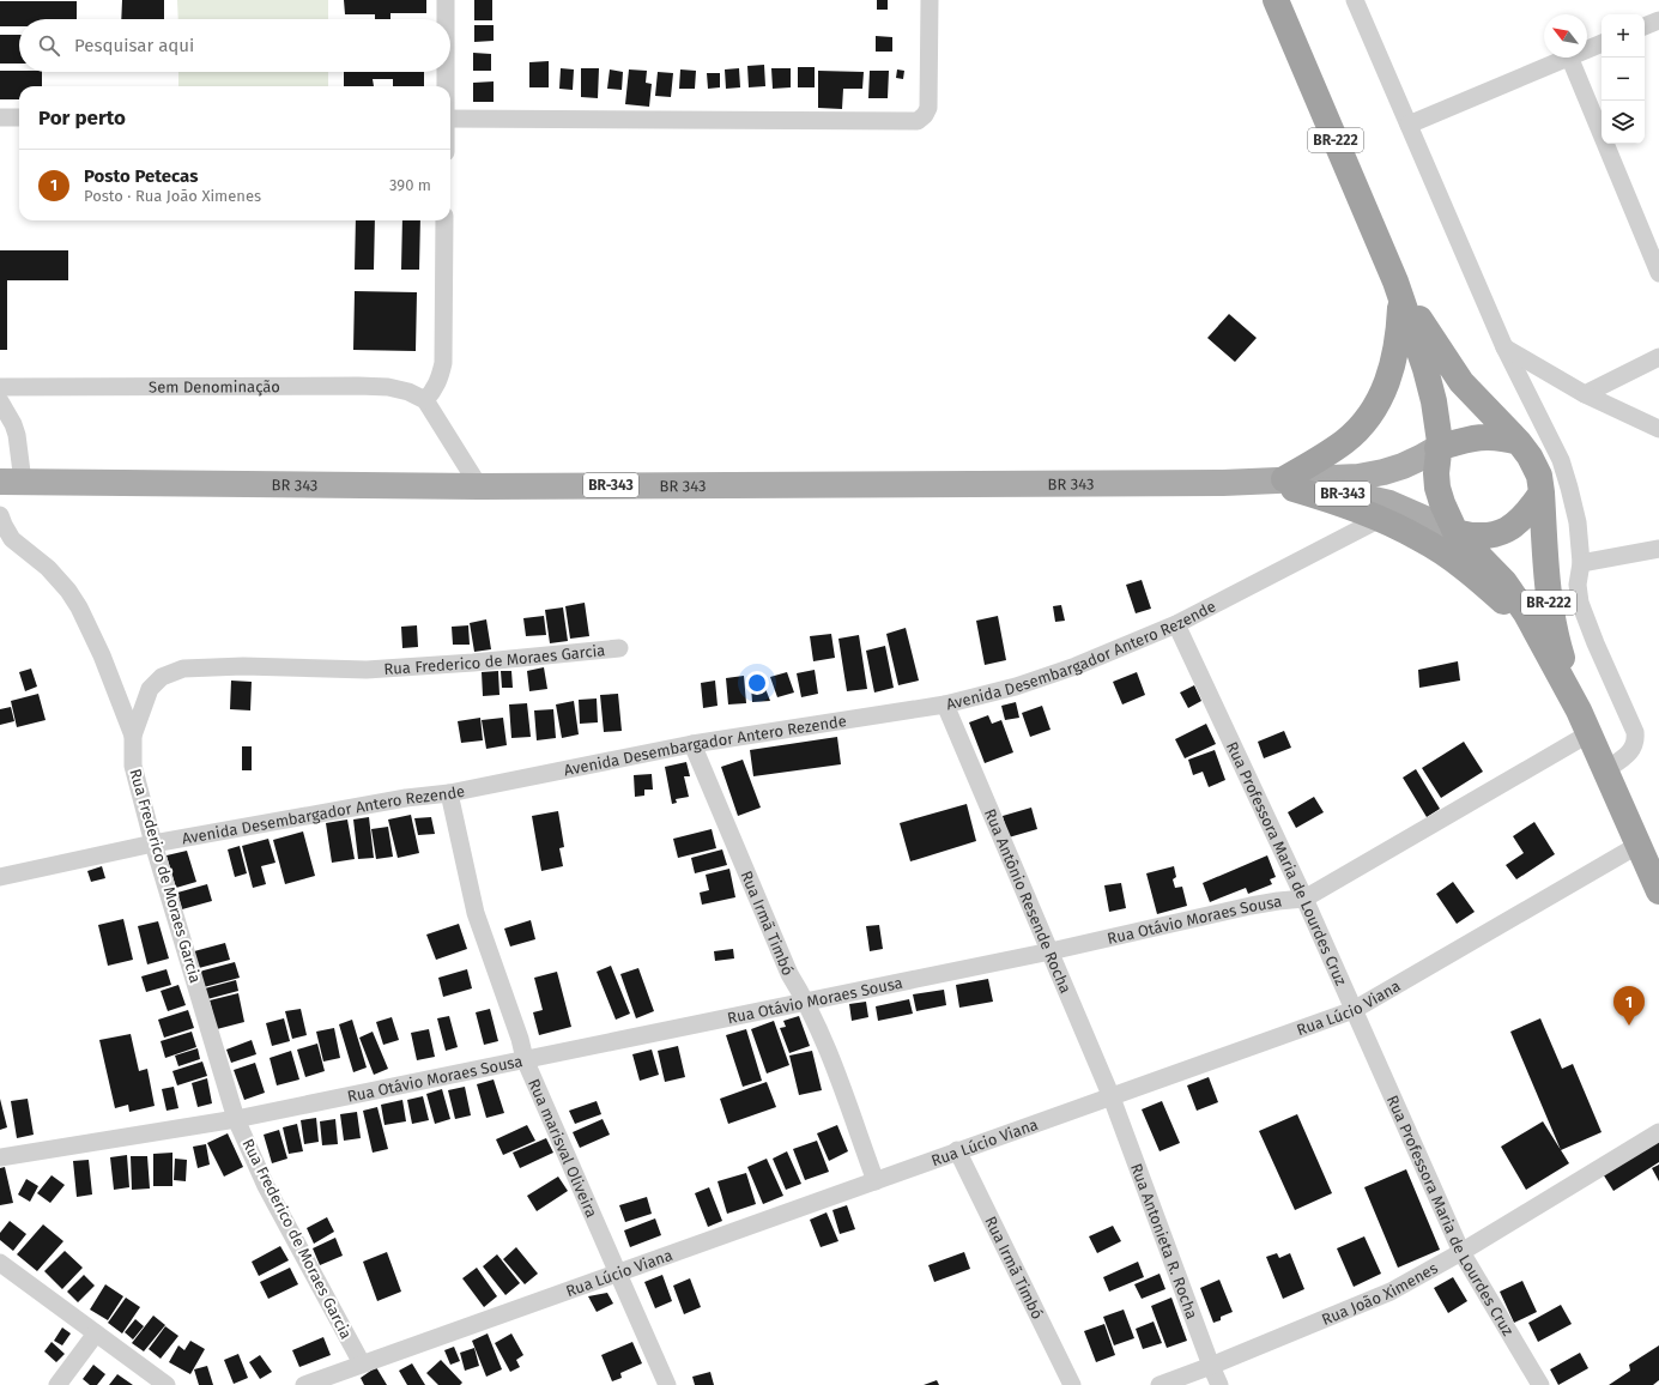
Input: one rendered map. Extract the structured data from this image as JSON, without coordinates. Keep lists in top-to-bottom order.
{
  "streets": {
    "highway": ["BR-222", "BR-343"],
    "main road": ["BR 343"],
    "street": [
      "Sem Denominação",
      "Avenida Desembargador Antero Rezende",
      "Rua Frederico de Moraes Garcia",
      "Rua Professora Maria de Lourdes Cruz",
      "Rua Antônio Resende Rocha",
      "Rua Otávio Moraes Sousa",
      "Rua Irmã Timbó",
      "Rua Lúcio Viana",
      "Rua marisval Oliveira",
      "Rua Antonieta R. Rocha",
      "Rua João Ximenes"
    ]
  },
  "crossings": [
    ["BR-222", "BR-343"],
    ["BR-222", "Rua Otávio Moraes Sousa"],
    ["BR-222", "Rua Lúcio Viana"],
    ["BR 343", "BR-343"],
    ["Avenida Desembargador Antero Rezende", "Rua Frederico de Moraes Garcia"],
    ["Avenida Desembargador Antero Rezende", "Rua Professora Maria de Lourdes Cruz"],
    ["Avenida Desembargador Antero Rezende", "Rua Antônio Resende Rocha"],
    ["Avenida Desembargador Antero Rezende", "Rua Irmã Timbó"],
    ["Avenida Desembargador Antero Rezende", "Rua marisval Oliveira"],
    ["Rua Frederico de Moraes Garcia", "Rua Otávio Moraes Sousa"],
    ["Rua Frederico de Moraes Garcia", "Rua Lúcio Viana"],
    ["Rua Professora Maria de Lourdes Cruz", "Rua Otávio Moraes Sousa"],
    ["Rua Professora Maria de Lourdes Cruz", "Rua Lúcio Viana"],
    ["Rua Professora Maria de Lourdes Cruz", "Rua João Ximenes"],
    ["Rua Antônio Resende Rocha", "Rua Otávio Moraes Sousa"],
    ["Rua Antônio Resende Rocha", "Rua Lúcio Viana"],
    ["Rua Antônio Resende Rocha", "Rua Antonieta R. Rocha"],
    ["Rua Otávio Moraes Sousa", "Rua Irmã Timbó"],
    ["Rua Otávio Moraes Sousa", "Rua marisval Oliveira"],
    ["Rua Irmã Timbó", "Rua Lúcio Viana"],
    ["Rua Lúcio Viana", "Rua marisval Oliveira"],
    ["Rua Lúcio Viana", "Rua Antonieta R. Rocha"],
    ["Rua Antonieta R. Rocha", "Rua João Ximenes"]
  ],
  "north": "top left",
  "page": {
    "map_buttons": ["+", "−"],
    "search": "Pesquisar aqui",
    "heading": "Por perto",
    "list": [
      {
        "mark": "1",
        "name": "Posto Petecas",
        "note": "Posto · Rua João Ximenes",
        "value": "390 m"
      }
    ],
    "pins": "1"
  }
}
